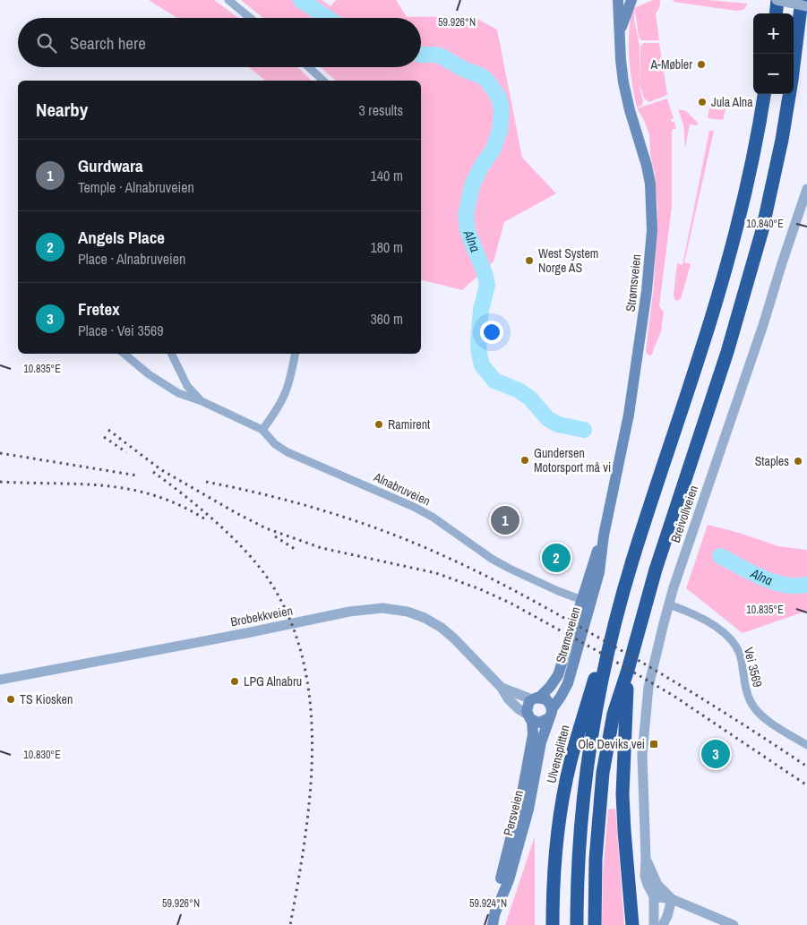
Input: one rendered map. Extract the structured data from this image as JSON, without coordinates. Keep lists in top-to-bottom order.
{
  "streets": {
    "highway": ["Ulvensplitten"],
    "main road": ["Strømsveien", "Persveien"],
    "street": [
      "Alnabruveien",
      "Breivollveien",
      "Brobekkveien",
      "Vei 3569"
    ]
  },
  "crossings": [
    ["Strømsveien", "Alnabruveien"],
    ["Strømsveien", "Brobekkveien"],
    ["Strømsveien", "Persveien"],
    ["Breivollveien", "Vei 3569"],
    ["Brobekkveien", "Persveien"]
  ],
  "water": ["Alna"],
  "places": {
    "other": [
      "A-Møbler",
      "Jula Alna",
      "West System Norge AS",
      "Ramirent",
      "Gundersen Motorsport må vi",
      "Staples",
      "LPG Alnabru",
      "TS Kiosken"
    ],
    "transit": ["Ole Deviks vei"]
  },
  "page": {
    "map_buttons": ["+", "−"],
    "search": "Search here",
    "heading": ["Nearby", "3 results"],
    "list": [
      {
        "mark": "1",
        "name": "Gurdwara",
        "note": "Temple · Alnabruveien",
        "value": "140 m"
      },
      {
        "mark": "2",
        "name": "Angels Place",
        "note": "Place · Alnabruveien",
        "value": "180 m"
      },
      {
        "mark": "3",
        "name": "Fretex",
        "note": "Place · Vei 3569",
        "value": "360 m"
      }
    ],
    "pins": ["1", "2", "3"]
  },
  "coordinates": [
    "59.926°N",
    "10.840°E",
    "10.835°E",
    "10.830°E",
    "59.924°N"
  ]
}
